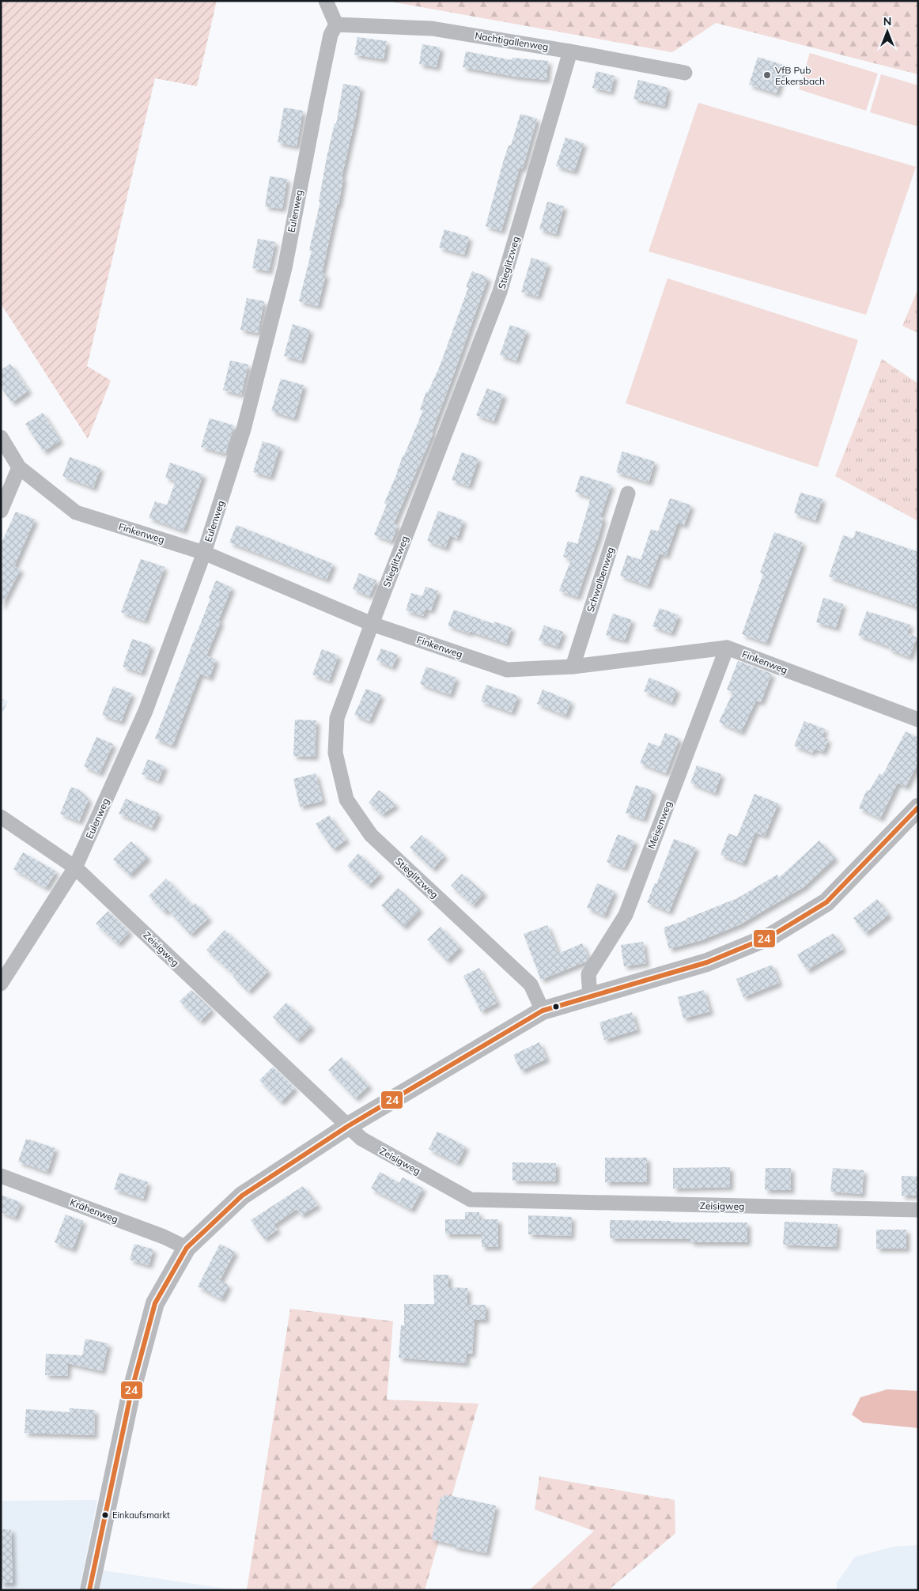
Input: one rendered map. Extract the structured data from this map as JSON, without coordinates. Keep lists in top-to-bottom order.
{
  "streets": {
    "street": [
      "Nachtigallenweg",
      "Eulenweg",
      "Stieglitzweg",
      "Finkenweg",
      "Schwalbenweg",
      "Meisenweg",
      "Zeisigweg",
      "Krähenweg"
    ]
  },
  "crossings": [
    ["Nachtigallenweg", "Eulenweg"],
    ["Nachtigallenweg", "Stieglitzweg"],
    ["Eulenweg", "Finkenweg"],
    ["Eulenweg", "Zeisigweg"],
    ["Stieglitzweg", "Finkenweg"],
    ["Finkenweg", "Schwalbenweg"],
    ["Finkenweg", "Meisenweg"]
  ],
  "places": ["VfB Pub Eckersbach", "Einkaufsmarkt"],
  "lines": ["transit line 24"],
  "north": "top"
}
